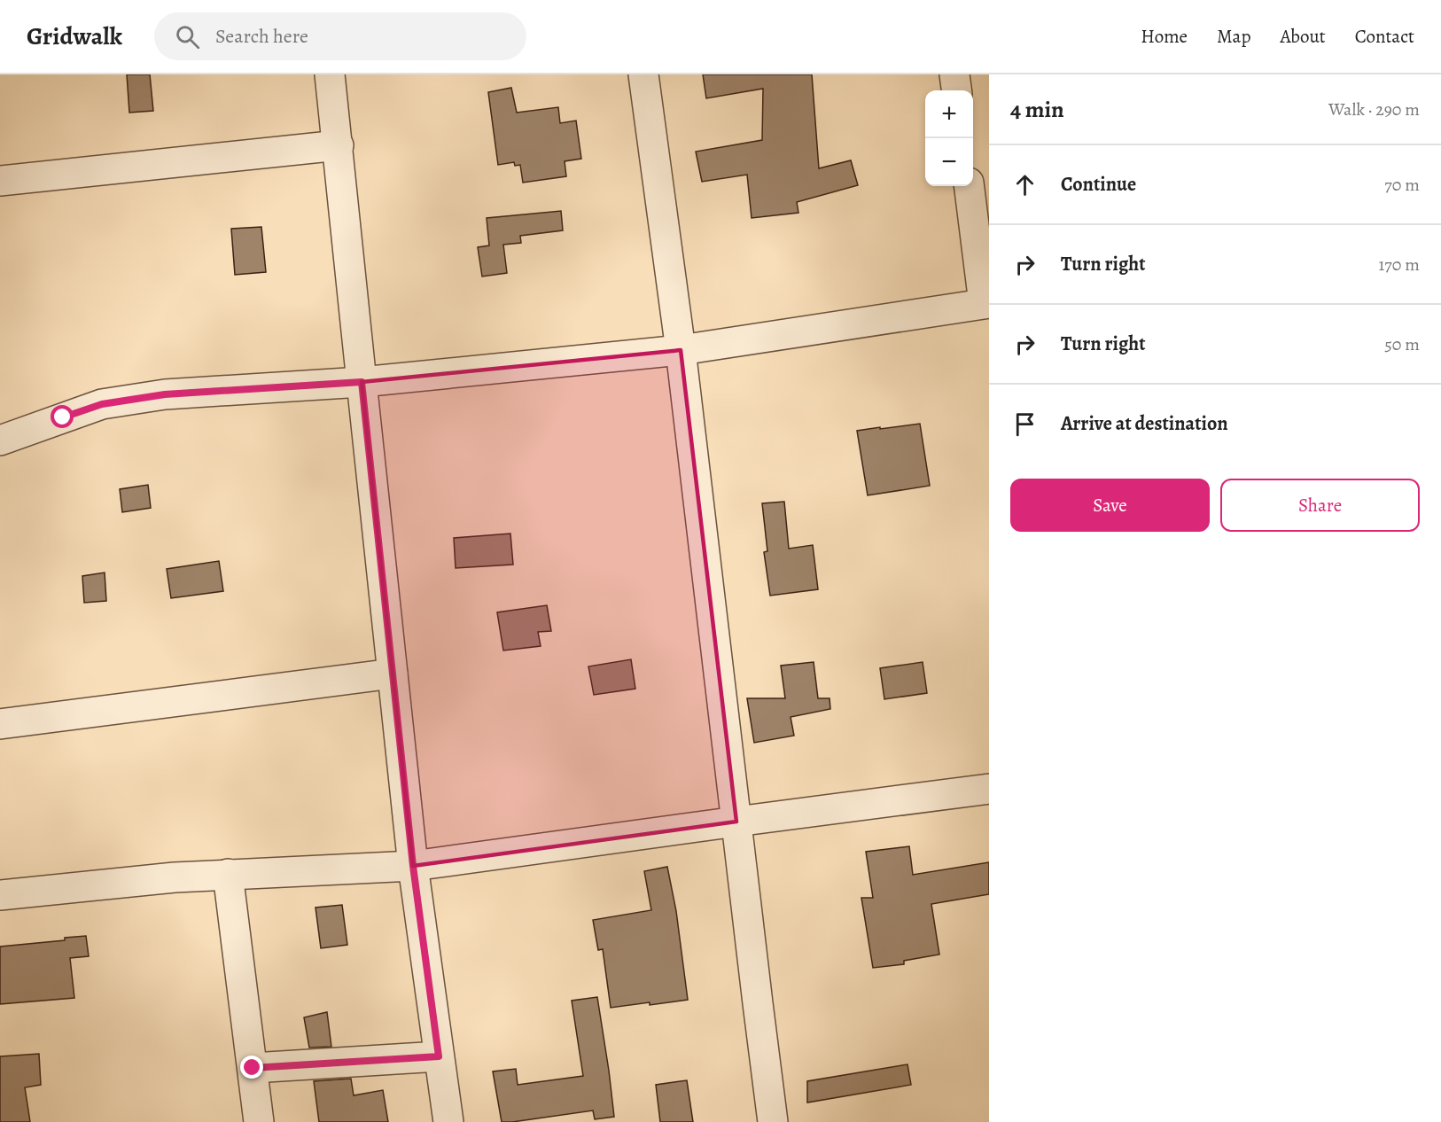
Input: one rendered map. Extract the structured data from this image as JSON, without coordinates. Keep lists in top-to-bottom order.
{
  "page": {
    "header": "Gridwalk",
    "search": "Search here",
    "nav": [
      "Home",
      "Map",
      "About",
      "Contact"
    ],
    "heading": ["4 min", "Walk · 290 m"],
    "map_buttons": ["+", "−"],
    "list": [
      ["Continue", "70 m"],
      ["Turn right", "170 m"],
      ["Turn right", "50 m"],
      "Arrive at destination"
    ],
    "buttons": ["Save", "Share"]
  }
}
